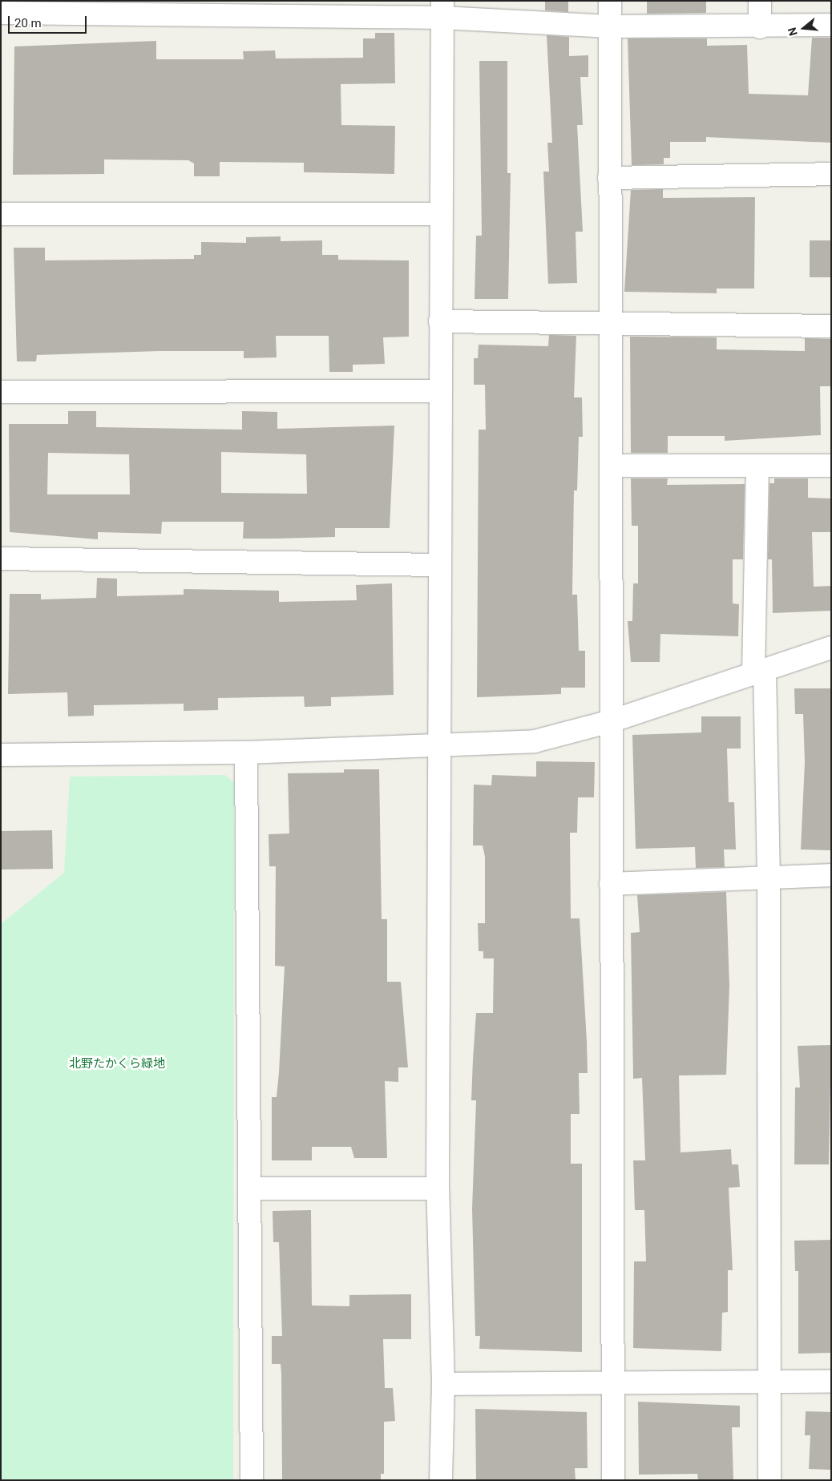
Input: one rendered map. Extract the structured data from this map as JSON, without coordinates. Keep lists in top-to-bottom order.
{
  "parks": ["北野たかくら緑地"],
  "scale_bar": "20 m",
  "north": "left"
}
